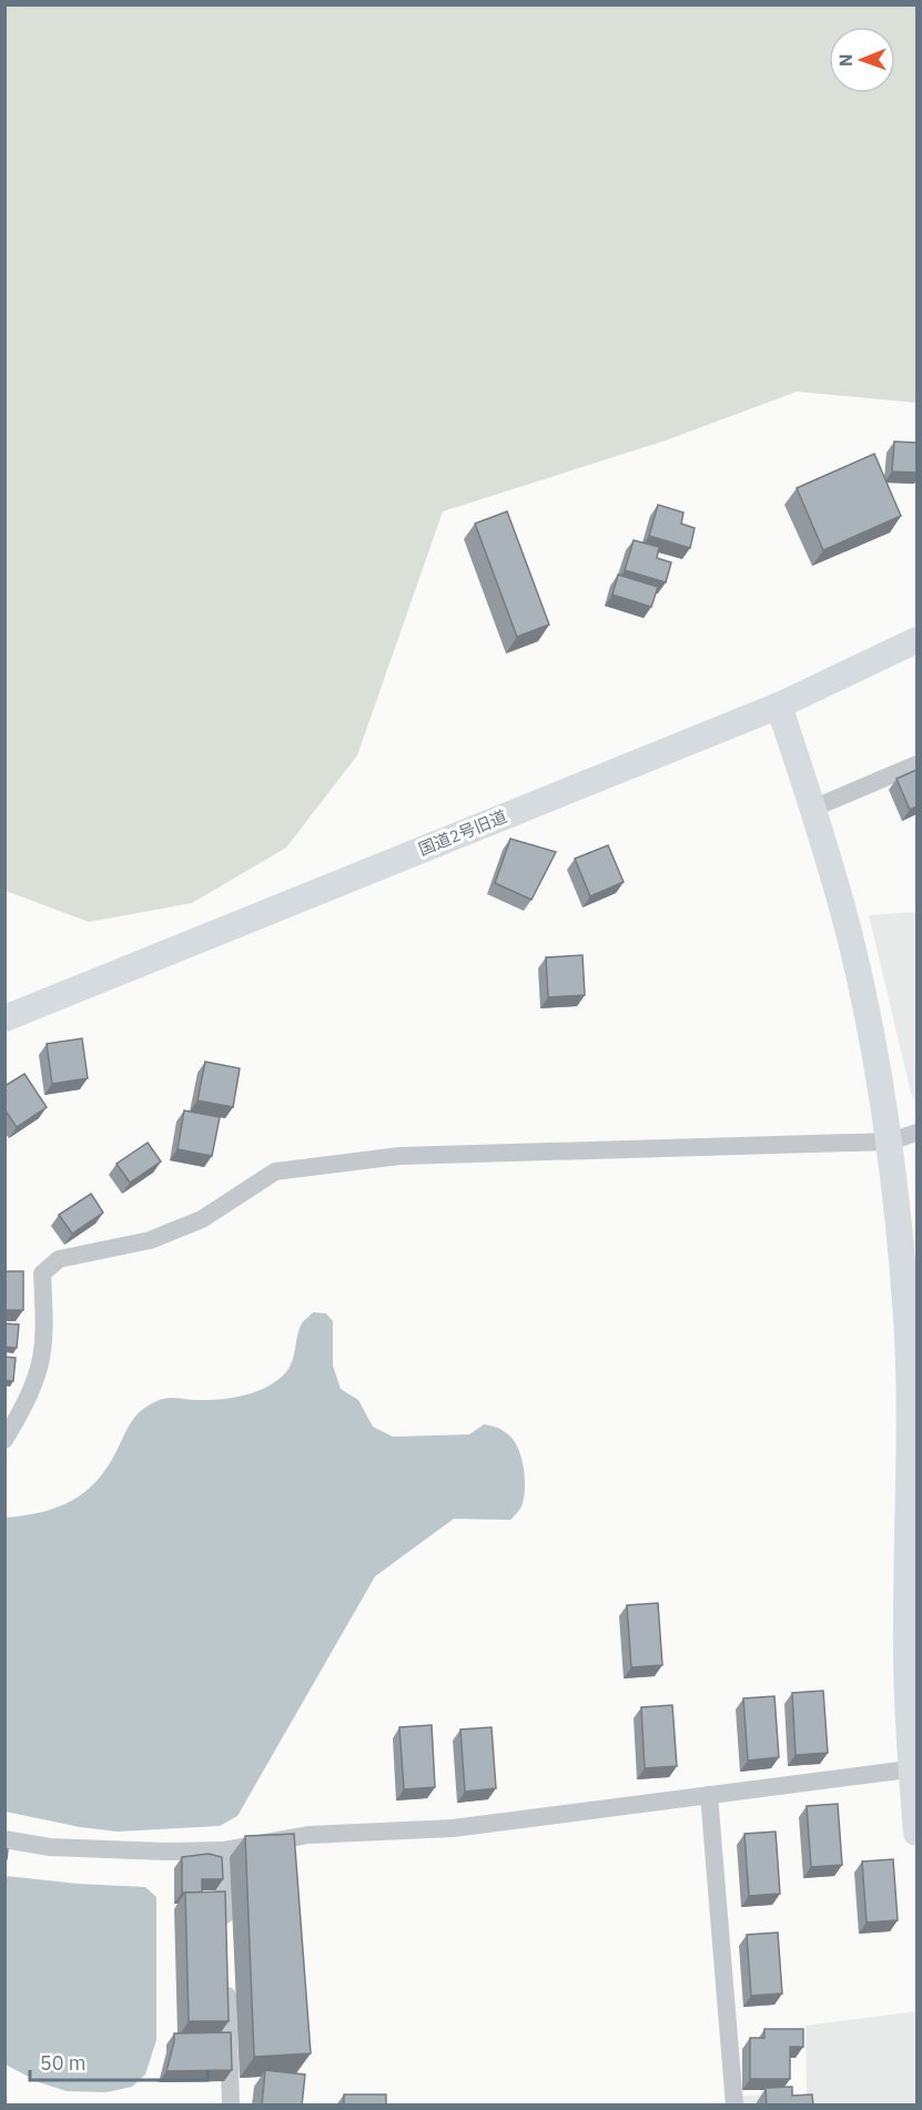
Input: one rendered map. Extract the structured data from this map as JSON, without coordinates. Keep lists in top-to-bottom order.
{
  "streets": {
    "street": ["国道2号旧道"]
  },
  "scale_bar": "50 m",
  "north": "left"
}
